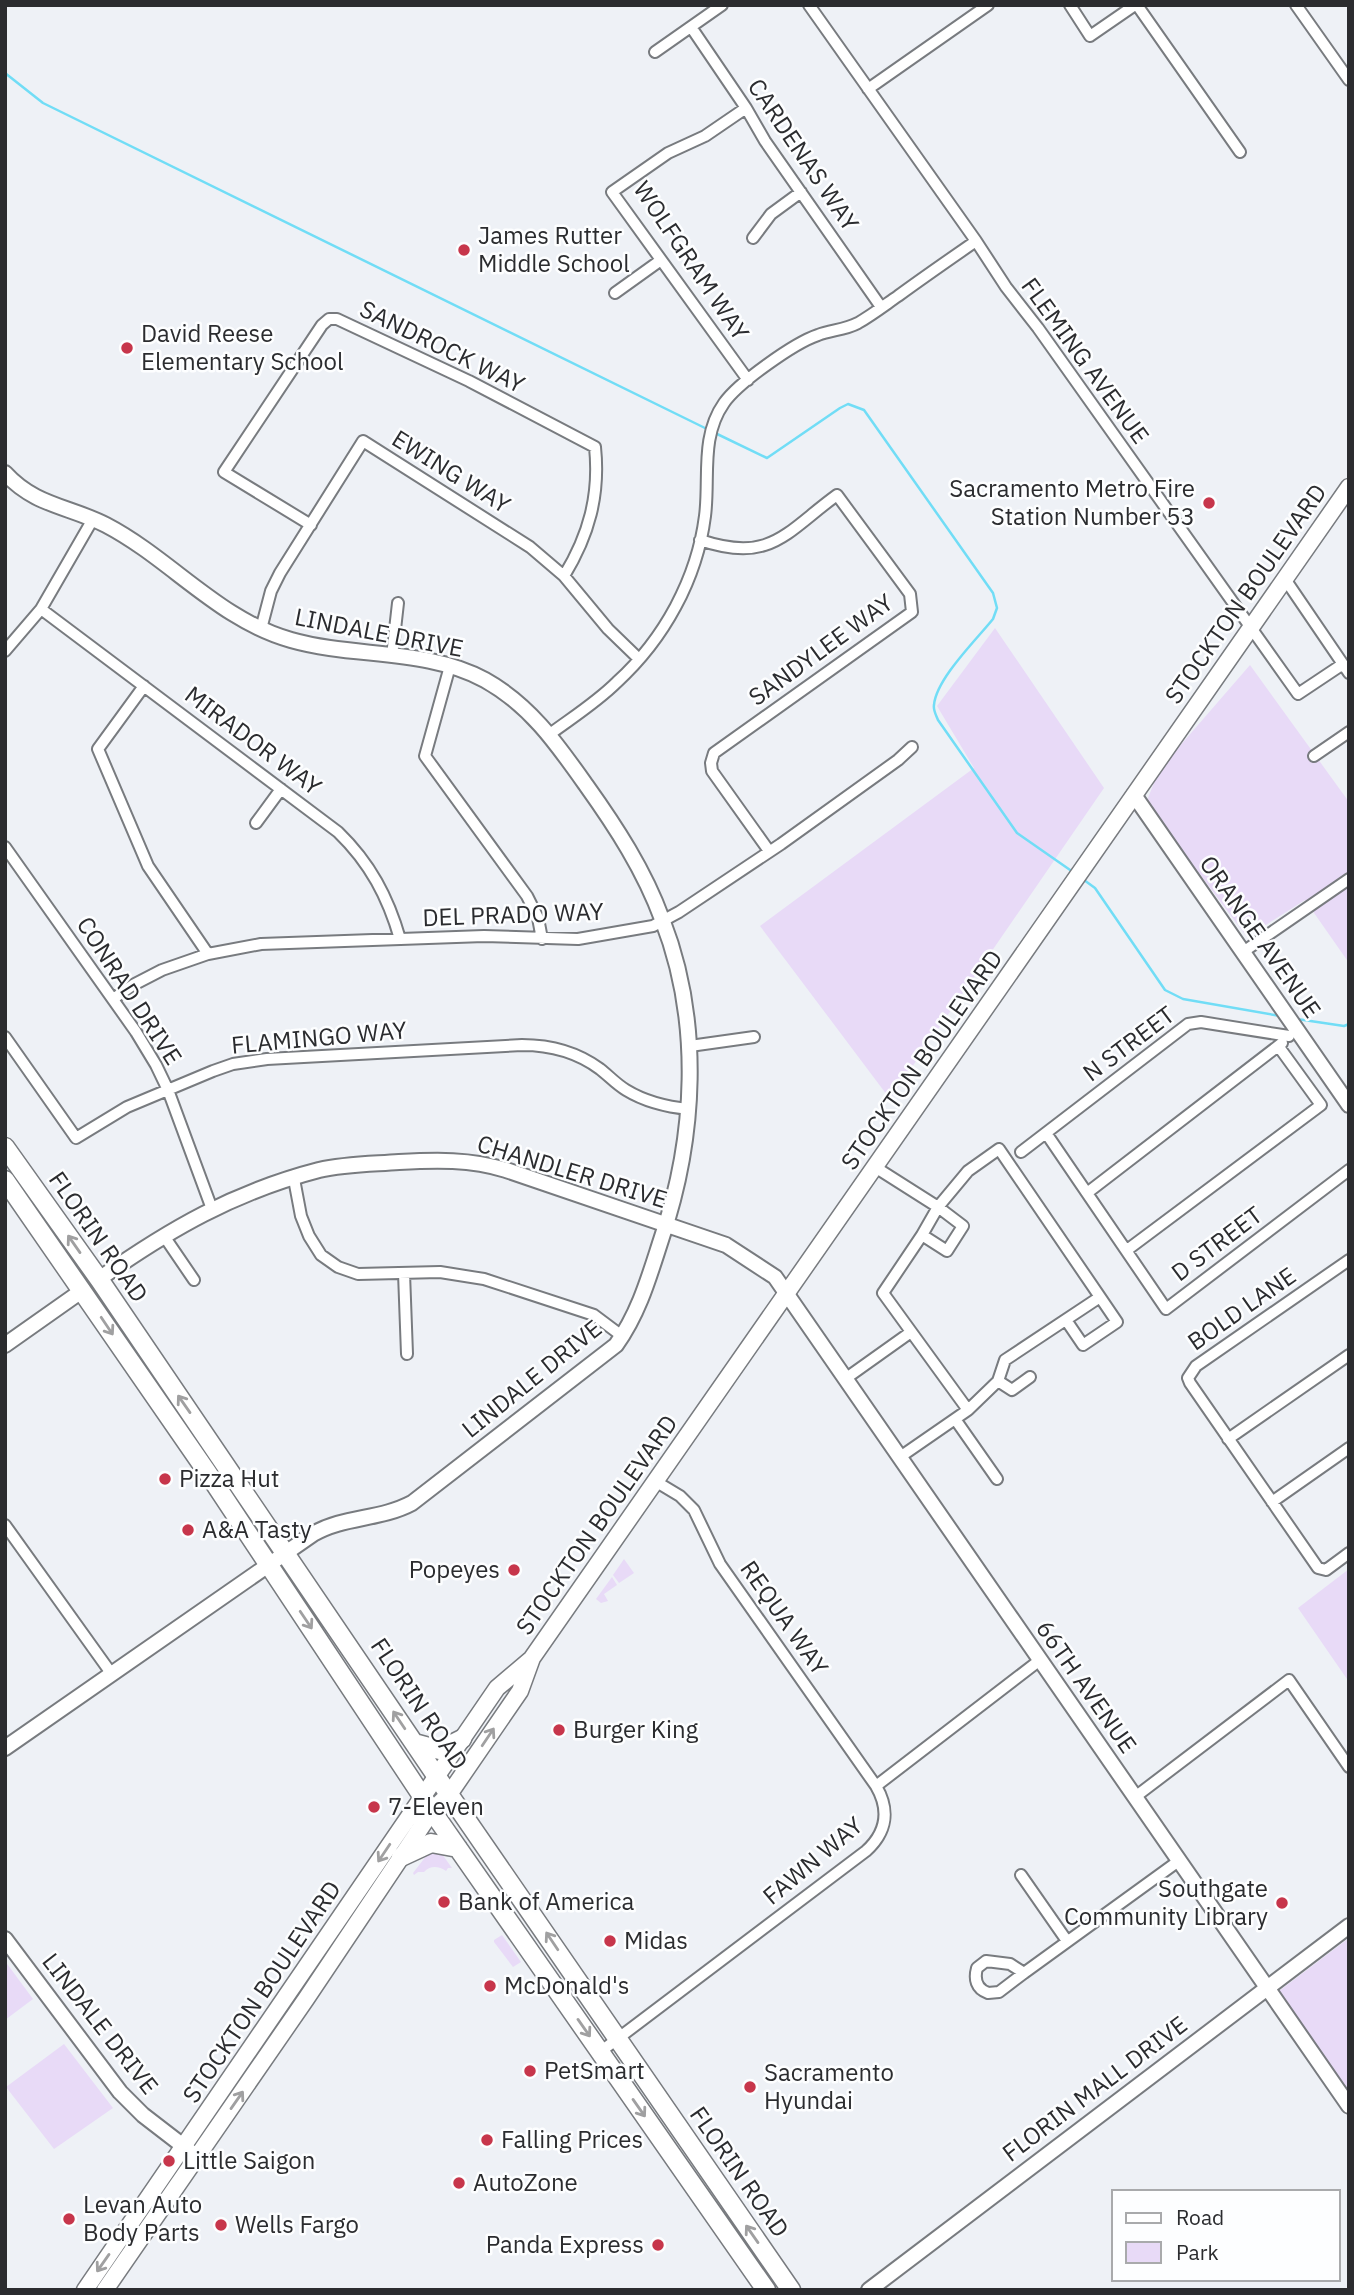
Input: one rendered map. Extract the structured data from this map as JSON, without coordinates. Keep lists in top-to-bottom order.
{
  "streets": {
    "main road": ["STOCKTON BOULEVARD", "FLORIN ROAD"],
    "street": [
      "CARDENAS WAY",
      "WOLFGRAM WAY",
      "SANDROCK WAY",
      "FLEMING AVENUE",
      "EWING WAY",
      "LINDALE DRIVE",
      "SANDYLEE WAY",
      "MIRADOR WAY",
      "DEL PRADO WAY",
      "ORANGE AVENUE",
      "CONRAD DRIVE",
      "FLAMINGO WAY",
      "N STREET",
      "CHANDLER DRIVE",
      "D STREET",
      "BOLD LANE",
      "REQUA WAY",
      "66TH AVENUE",
      "FAWN WAY",
      "FLORIN MALL DRIVE"
    ]
  },
  "crossings": [
    ["CARDENAS WAY", "WOLFGRAM WAY"],
    ["SANDROCK WAY", "EWING WAY"],
    ["FLEMING AVENUE", "STOCKTON BOULEVARD"],
    ["EWING WAY", "LINDALE DRIVE"],
    ["STOCKTON BOULEVARD", "LINDALE DRIVE"],
    ["STOCKTON BOULEVARD", "ORANGE AVENUE"],
    ["STOCKTON BOULEVARD", "CHANDLER DRIVE"],
    ["STOCKTON BOULEVARD", "FLORIN ROAD"],
    ["STOCKTON BOULEVARD", "REQUA WAY"],
    ["STOCKTON BOULEVARD", "66TH AVENUE"],
    ["LINDALE DRIVE", "DEL PRADO WAY"],
    ["LINDALE DRIVE", "FLAMINGO WAY"],
    ["LINDALE DRIVE", "CHANDLER DRIVE"],
    ["LINDALE DRIVE", "FLORIN ROAD"],
    ["SANDYLEE WAY", "DEL PRADO WAY"],
    ["MIRADOR WAY", "DEL PRADO WAY"],
    ["DEL PRADO WAY", "CONRAD DRIVE"],
    ["ORANGE AVENUE", "N STREET"],
    ["CONRAD DRIVE", "FLAMINGO WAY"],
    ["CONRAD DRIVE", "CHANDLER DRIVE"],
    ["CHANDLER DRIVE", "FLORIN ROAD"],
    ["CHANDLER DRIVE", "66TH AVENUE"],
    ["FLORIN ROAD", "FAWN WAY"],
    ["REQUA WAY", "FAWN WAY"],
    ["66TH AVENUE", "FAWN WAY"],
    ["66TH AVENUE", "FLORIN MALL DRIVE"]
  ],
  "places": [
    "James Rutter Middle School",
    "David Reese Elementary School",
    "Sacramento Metro Fire Station Number 53",
    "Pizza Hut",
    "A&A Tasty",
    "Popeyes",
    "Burger King",
    "7-Eleven",
    "Bank of America",
    "Southgate Community Library",
    "Midas",
    "McDonald's",
    "PetSmart",
    "Sacramento Hyundai",
    "Falling Prices",
    "Little Saigon",
    "AutoZone",
    "Levan Auto Body Parts",
    "Wells Fargo",
    "Panda Express"
  ],
  "legend": ["Road", "Park"]
}
